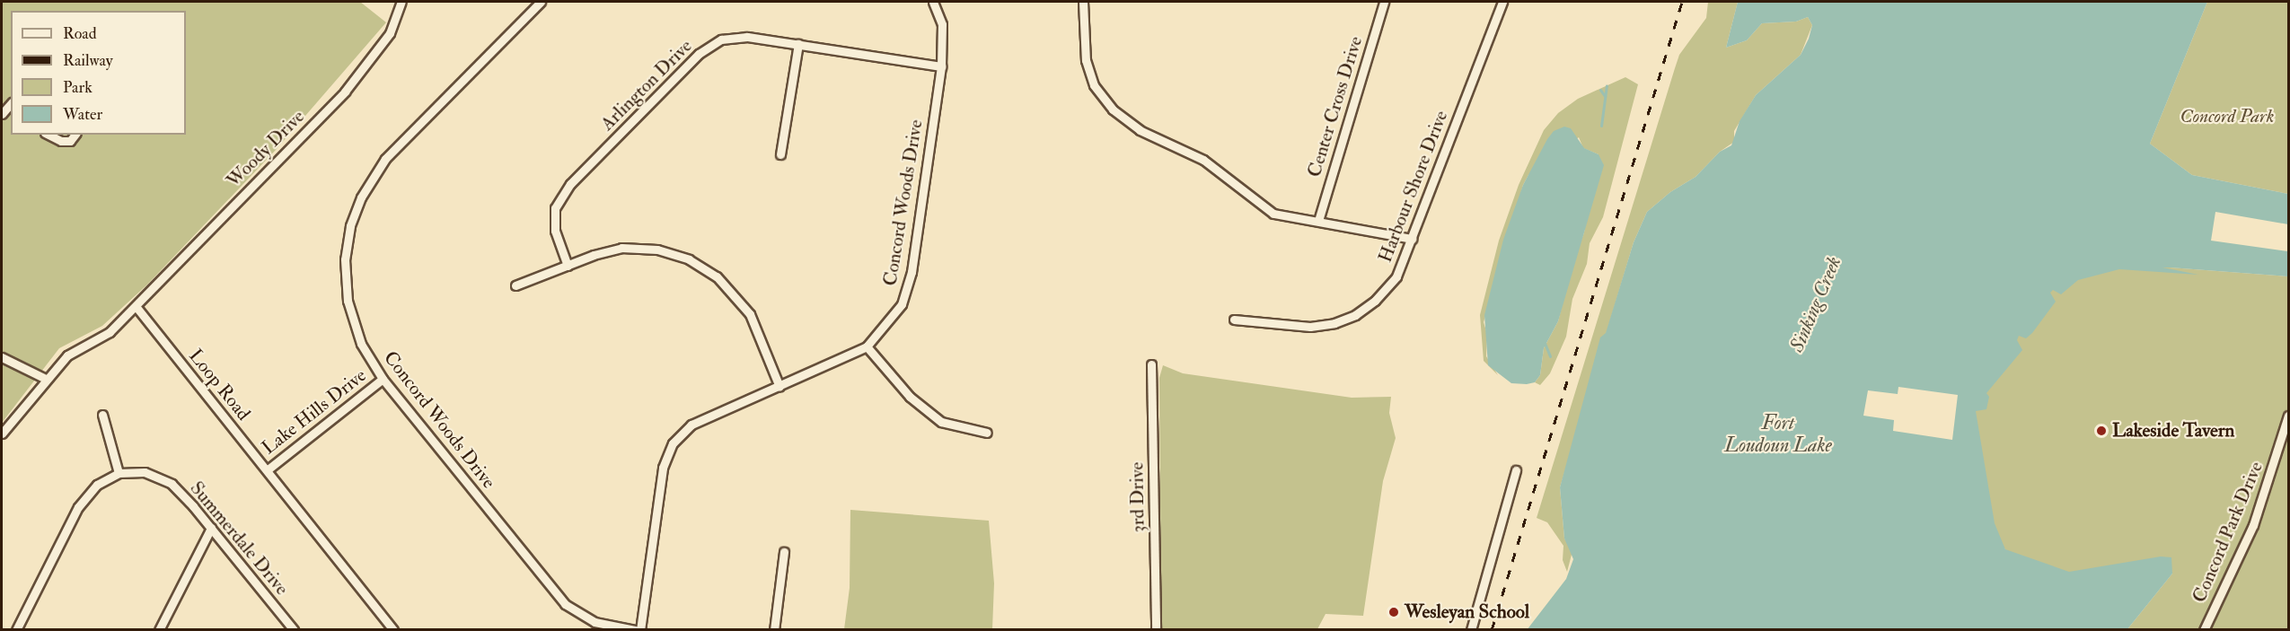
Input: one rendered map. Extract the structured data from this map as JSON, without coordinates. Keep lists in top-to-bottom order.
{
  "streets": {
    "street": [
      "Arlington Drive",
      "Center Cross Drive",
      "Woody Drive",
      "Harbour Shore Drive",
      "Concord Woods Drive",
      "Loop Road",
      "Lake Hills Drive",
      "3rd Drive",
      "Concord Park Drive",
      "Summerdale Drive"
    ]
  },
  "crossings": [
    ["Arlington Drive", "Concord Woods Drive"],
    ["Woody Drive", "Loop Road"],
    ["Concord Woods Drive", "Lake Hills Drive"],
    ["Loop Road", "Lake Hills Drive"]
  ],
  "water": ["Sinking Creek", "Fort Loudoun Lake"],
  "parks": ["Concord Park"],
  "places": ["Lakeside Tavern", "Wesleyan School"],
  "legend": [
    "Road",
    "Railway",
    "Park",
    "Water"
  ]
}
